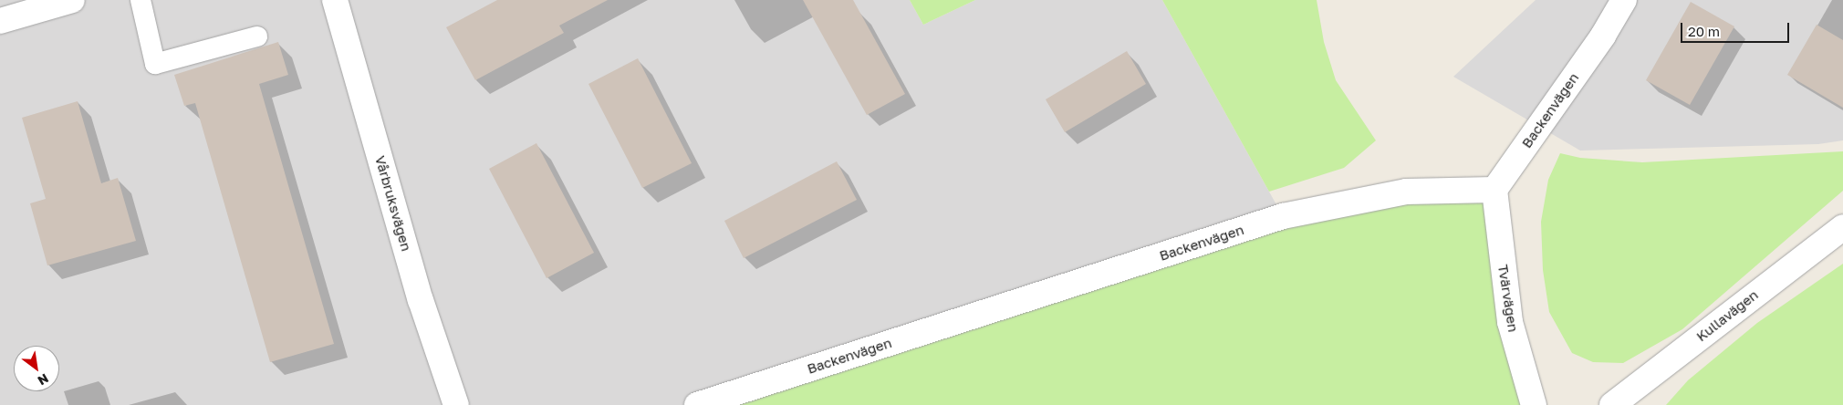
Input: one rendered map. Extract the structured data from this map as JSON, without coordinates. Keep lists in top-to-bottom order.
{
  "streets": {
    "street": [
      "Backenvägen",
      "Vårbruksvägen",
      "Tvärvägen",
      "Kullavägen"
    ]
  },
  "crossings": [
    ["Backenvägen", "Tvärvägen"]
  ],
  "scale_bar": "20 m",
  "north": "bottom right"
}
